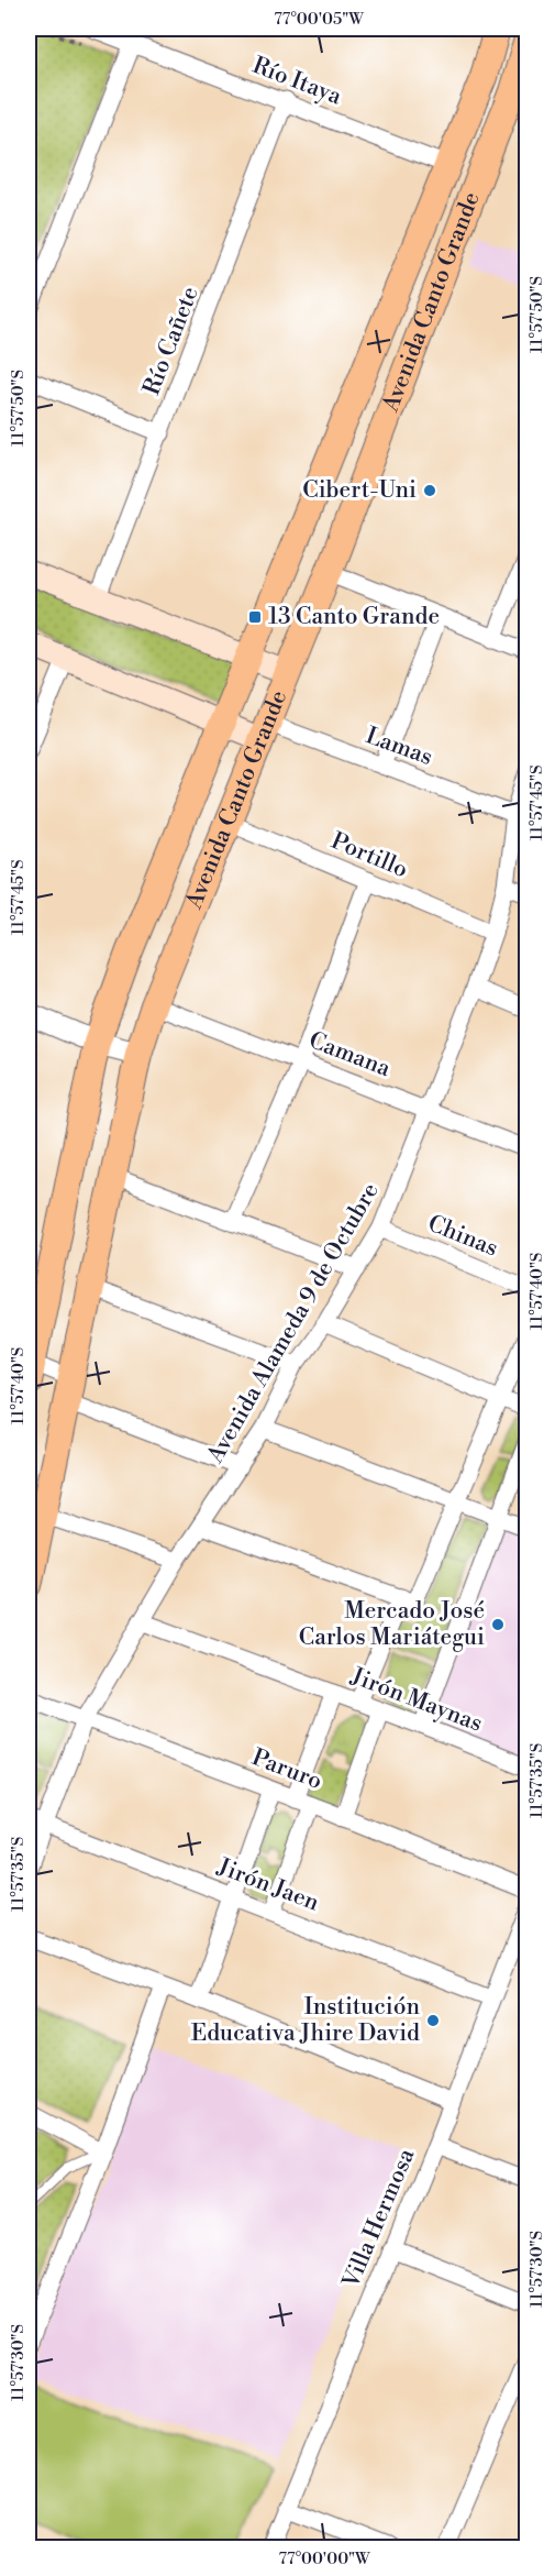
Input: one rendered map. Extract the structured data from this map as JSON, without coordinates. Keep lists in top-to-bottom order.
{
  "streets": {
    "main road": ["Avenida Canto Grande"],
    "street": [
      "Río Itaya",
      "Río Cañete",
      "Lamas",
      "Portillo",
      "Camana",
      "Chinas",
      "Avenida Alameda 9 de Octubre",
      "Jirón Maynas",
      "Paruro",
      "Jirón Jaen",
      "Villa Hermosa"
    ]
  },
  "crossings": [
    ["Río Itaya", "Avenida Canto Grande"],
    ["Río Itaya", "Río Cañete"],
    ["Avenida Canto Grande", "Lamas"],
    ["Avenida Canto Grande", "Portillo"],
    ["Avenida Canto Grande", "Camana"],
    ["Lamas", "Avenida Alameda 9 de Octubre"],
    ["Portillo", "Avenida Alameda 9 de Octubre"],
    ["Camana", "Avenida Alameda 9 de Octubre"],
    ["Chinas", "Avenida Alameda 9 de Octubre"],
    ["Avenida Alameda 9 de Octubre", "Jirón Maynas"],
    ["Avenida Alameda 9 de Octubre", "Paruro"],
    ["Avenida Alameda 9 de Octubre", "Jirón Jaen"],
    ["Jirón Jaen", "Villa Hermosa"]
  ],
  "places": {
    "other": ["Cibert-Uni", "Mercado José Carlos Mariátegui", "Institución Educativa Jhire David"],
    "transit": ["13 Canto Grande"]
  },
  "coordinates": [
    "77°00'05\"W",
    "11°57'50\"S",
    "11°57'45\"S",
    "11°57'40\"S",
    "11°57'35\"S",
    "11°57'30\"S",
    "77°00'00\"W"
  ]
}
